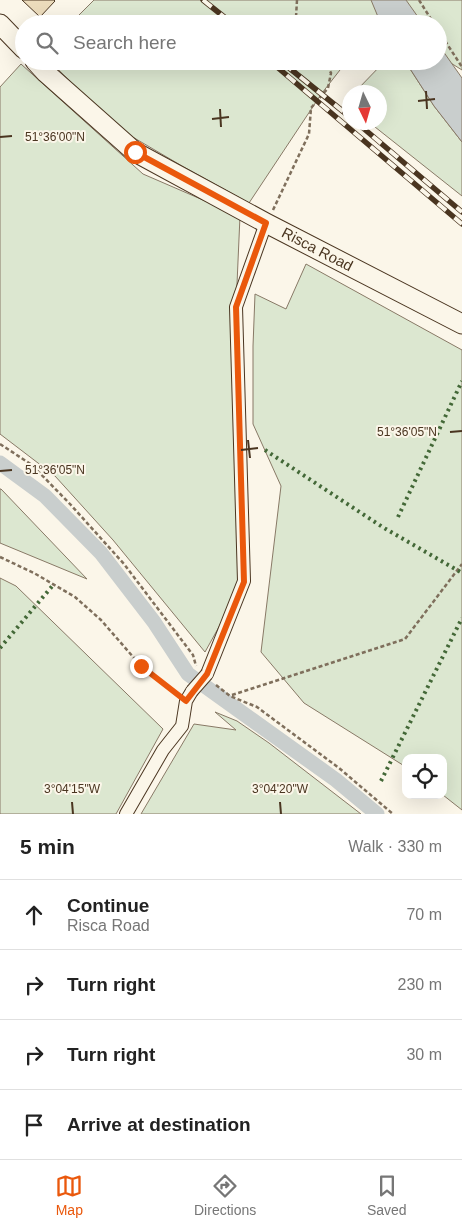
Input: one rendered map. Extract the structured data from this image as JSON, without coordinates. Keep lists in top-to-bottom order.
{
  "streets": {
    "main road": ["Risca Road"]
  },
  "north": "bottom",
  "page": {
    "search": "Search here",
    "heading": ["5 min", "Walk · 330 m"],
    "list": [
      ["Continue", "Risca Road", "70 m"],
      ["Turn right", "230 m"],
      ["Turn right", "30 m"],
      "Arrive at destination"
    ],
    "nav": ["Map", "Directions", "Saved"]
  },
  "coordinates": [
    "51°36'00\"N",
    "51°36'05\"N",
    "3°04'15\"W",
    "3°04'20\"W"
  ]
}
